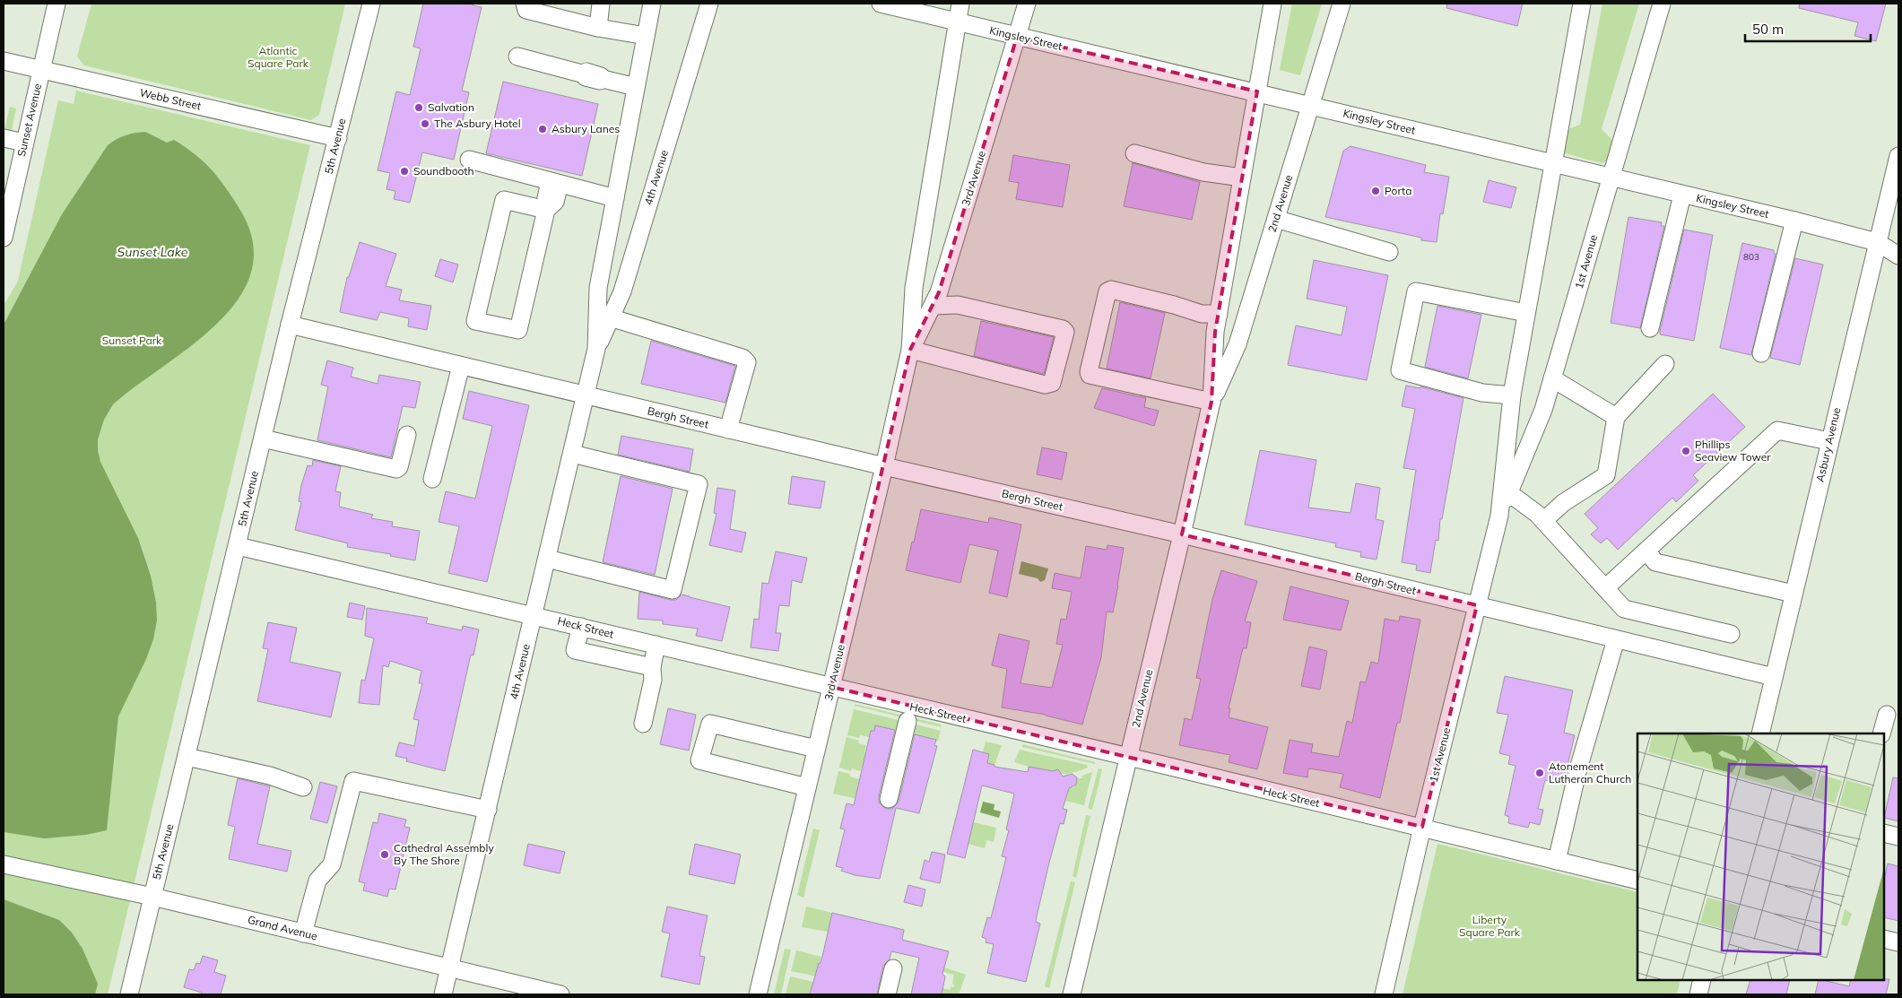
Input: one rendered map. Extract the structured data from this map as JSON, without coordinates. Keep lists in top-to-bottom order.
{
  "streets": {
    "street": [
      "Kingsley Street",
      "Webb Street",
      "Sunset Avenue",
      "5th Avenue",
      "4th Avenue",
      "3rd Avenue",
      "2nd Avenue",
      "1st Avenue",
      "Bergh Street",
      "Asbury Avenue",
      "Heck Street",
      "Grand Avenue"
    ]
  },
  "crossings": [
    ["Kingsley Street", "3rd Avenue"],
    ["Kingsley Street", "2nd Avenue"],
    ["Kingsley Street", "1st Avenue"],
    ["Kingsley Street", "Asbury Avenue"],
    ["Webb Street", "Sunset Avenue"],
    ["Webb Street", "5th Avenue"],
    ["5th Avenue", "Bergh Street"],
    ["5th Avenue", "Heck Street"],
    ["5th Avenue", "Grand Avenue"],
    ["4th Avenue", "Bergh Street"],
    ["4th Avenue", "Heck Street"],
    ["4th Avenue", "Grand Avenue"],
    ["3rd Avenue", "Bergh Street"],
    ["3rd Avenue", "Heck Street"],
    ["2nd Avenue", "Bergh Street"],
    ["2nd Avenue", "Heck Street"],
    ["1st Avenue", "Bergh Street"],
    ["1st Avenue", "Heck Street"],
    ["Bergh Street", "Asbury Avenue"]
  ],
  "water": ["Sunset Lake"],
  "parks": ["Atlantic Square Park", "Sunset Park", "Liberty Square Park"],
  "places": [
    "Salvation",
    "The Asbury Hotel",
    "Asbury Lanes",
    "Soundbooth",
    "Porta",
    "Phillips Seaview Tower",
    "Atonement Lutheran Church",
    "Cathedral Assembly By The Shore"
  ],
  "house_numbers": ["803"],
  "scale_bar": "50 m"
}
